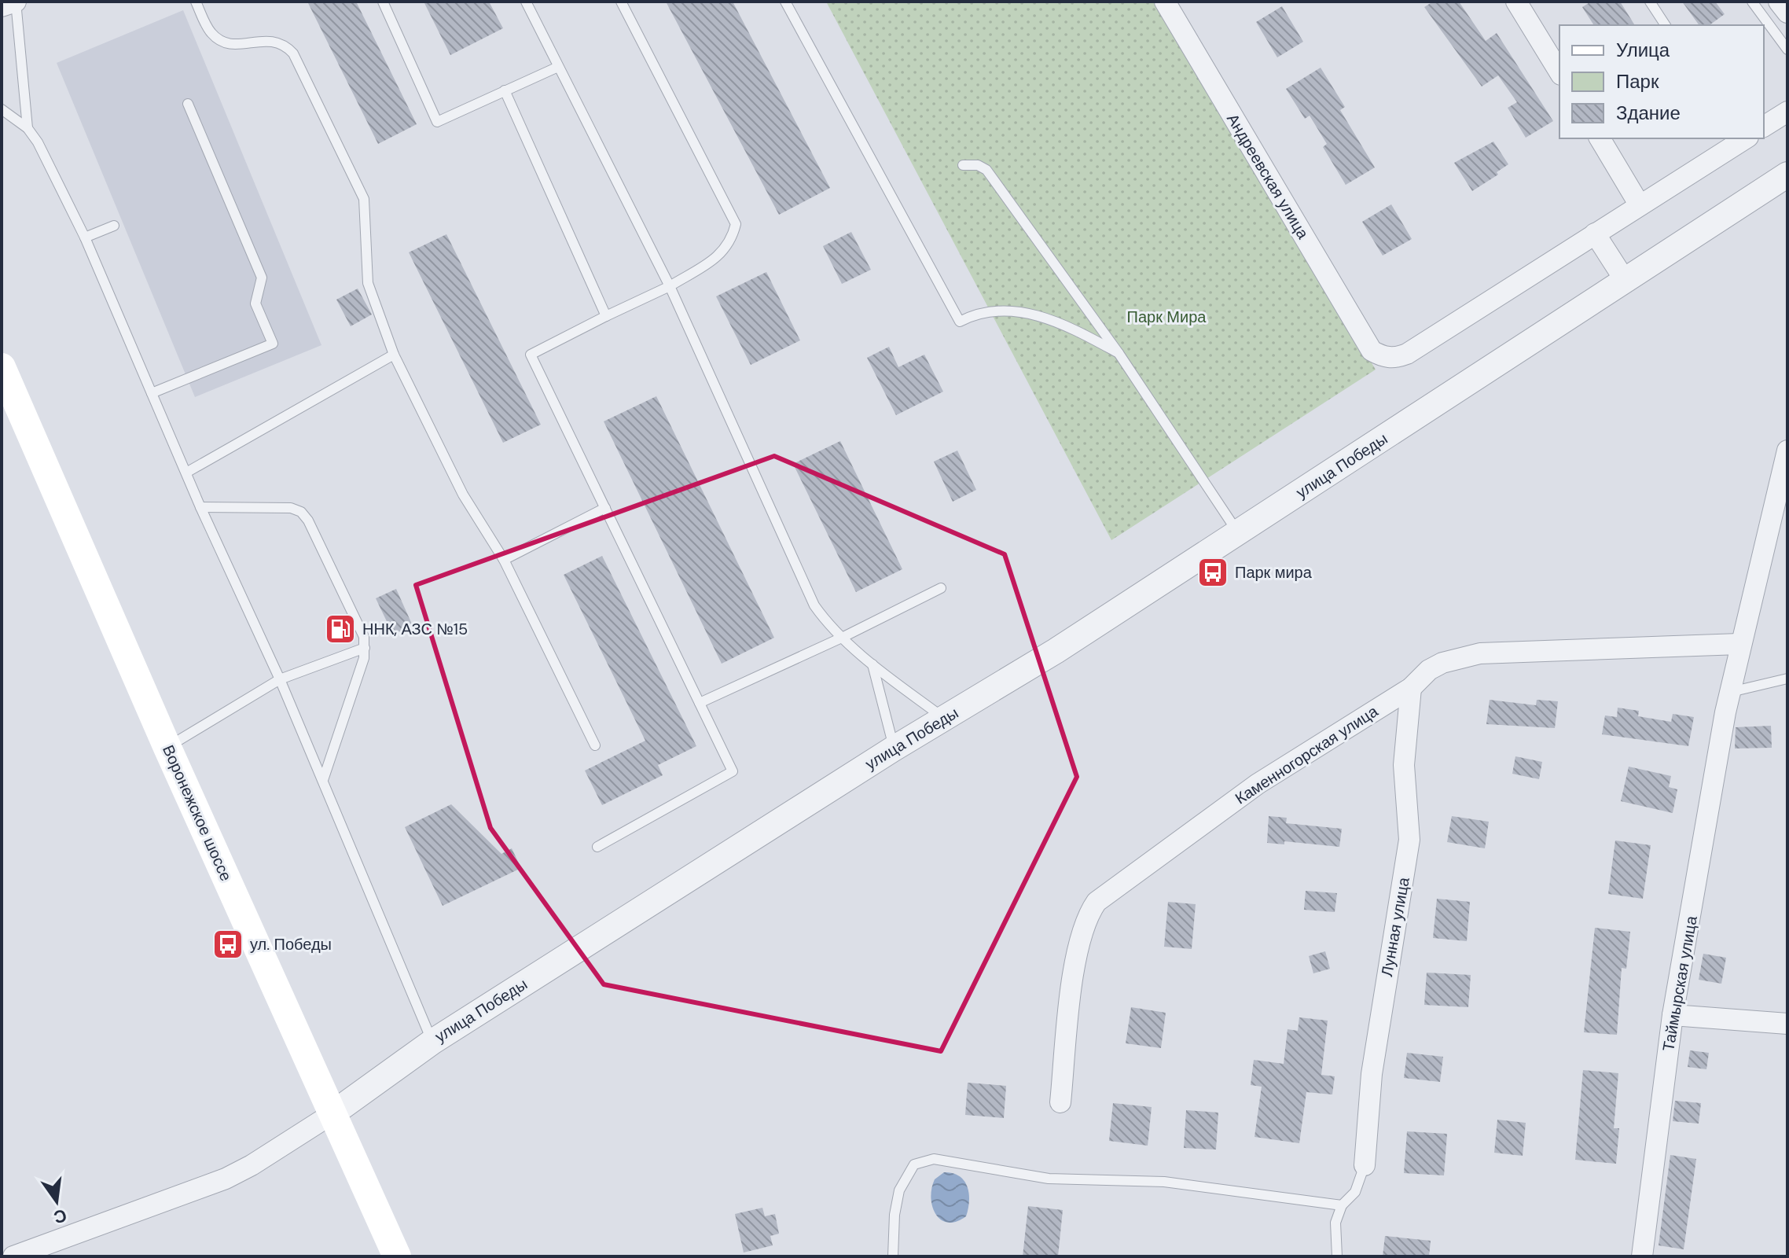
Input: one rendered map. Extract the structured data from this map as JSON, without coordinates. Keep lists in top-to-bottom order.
{
  "streets": {
    "main road": ["Воронежское шоссе"],
    "street": [
      "Андреевская улица",
      "улица Победы",
      "Каменногорская улица",
      "Лунная улица",
      "Таймырская улица"
    ]
  },
  "crossings": [
    ["улица Победы", "Воронежское шоссе"],
    ["Каменногорская улица", "Лунная улица"],
    ["Каменногорская улица", "Таймырская улица"]
  ],
  "parks": ["Парк Мира"],
  "places": {
    "bus stop": ["Парк мира", "ул. Победы"],
    "fuel station": ["ННК, АЗС №15"]
  },
  "legend": ["Улица", "Парк", "Здание"],
  "north": "bottom"
}
